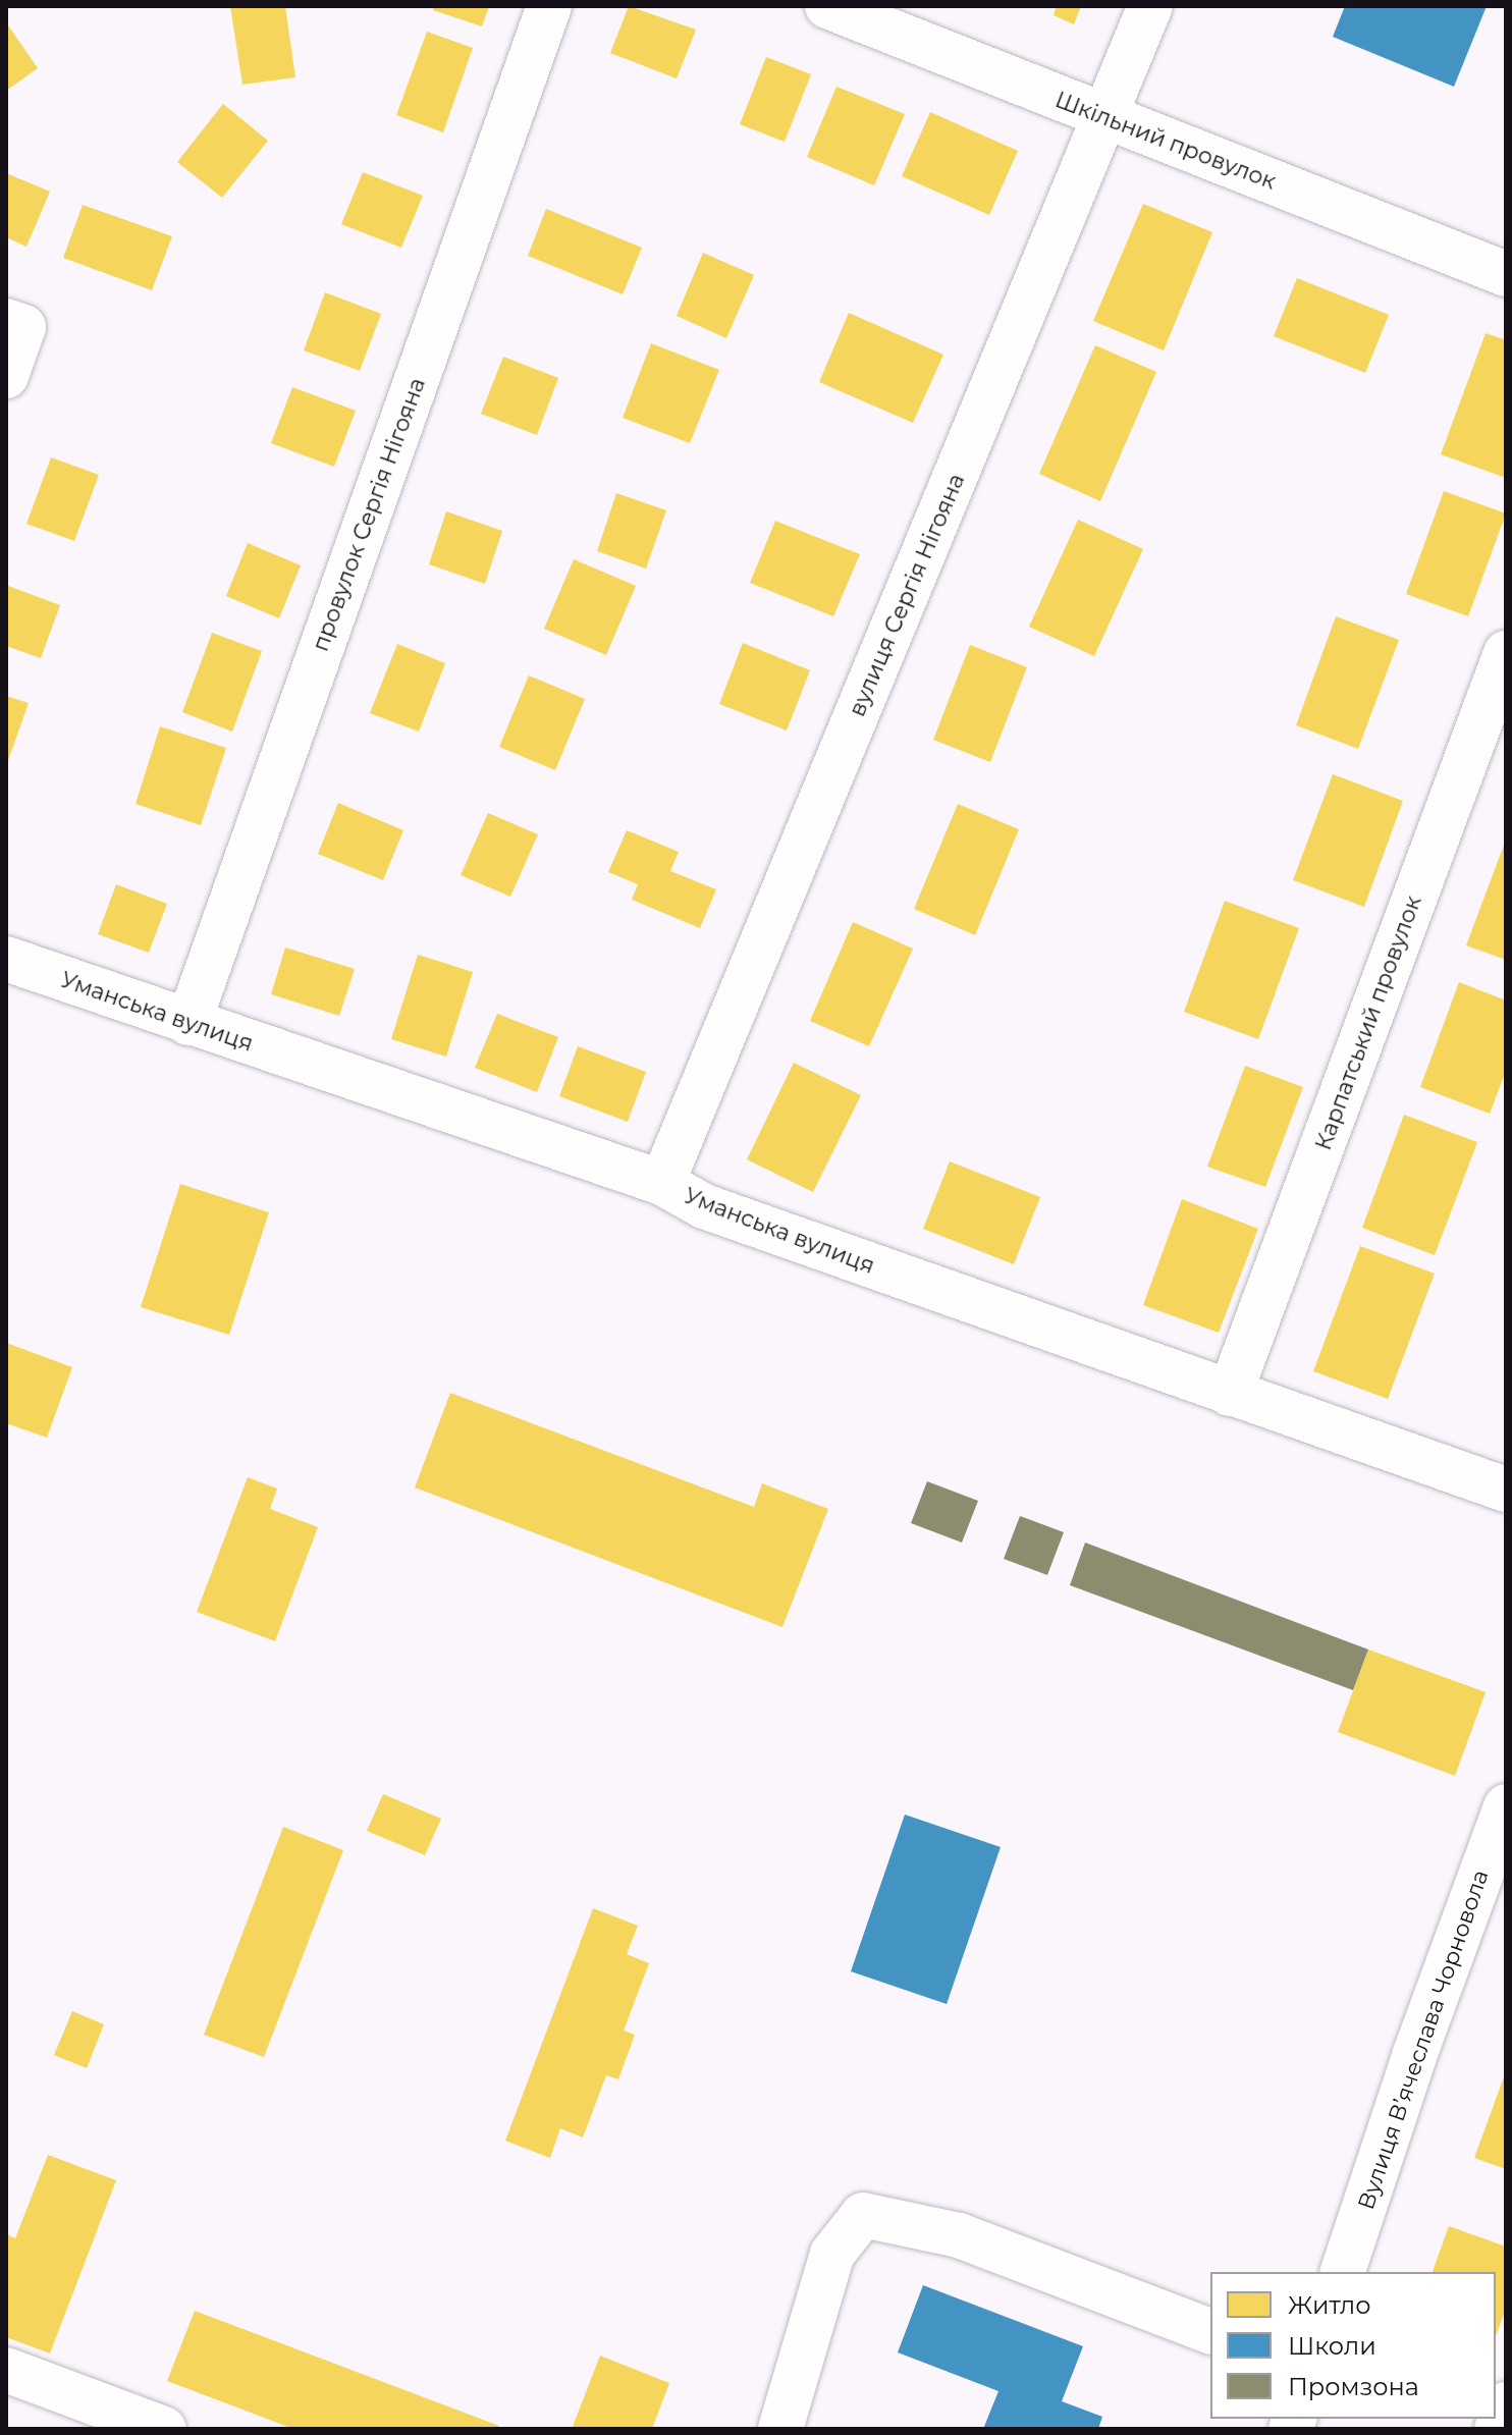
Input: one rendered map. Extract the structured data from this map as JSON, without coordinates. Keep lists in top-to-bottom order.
{
  "streets": {
    "street": [
      "Шкільний провулок",
      "провулок Сергія Нігояна",
      "вулиця Сергія Нігояна",
      "Уманська вулиця",
      "Карпатський провулок",
      "Вулиця Вʼячеслава Чорновола"
    ]
  },
  "crossings": [
    ["Шкільний провулок", "вулиця Сергія Нігояна"],
    ["провулок Сергія Нігояна", "Уманська вулиця"],
    ["вулиця Сергія Нігояна", "Уманська вулиця"],
    ["Уманська вулиця", "Карпатський провулок"]
  ],
  "legend": ["Житло", "Школи", "Промзона"]
}
